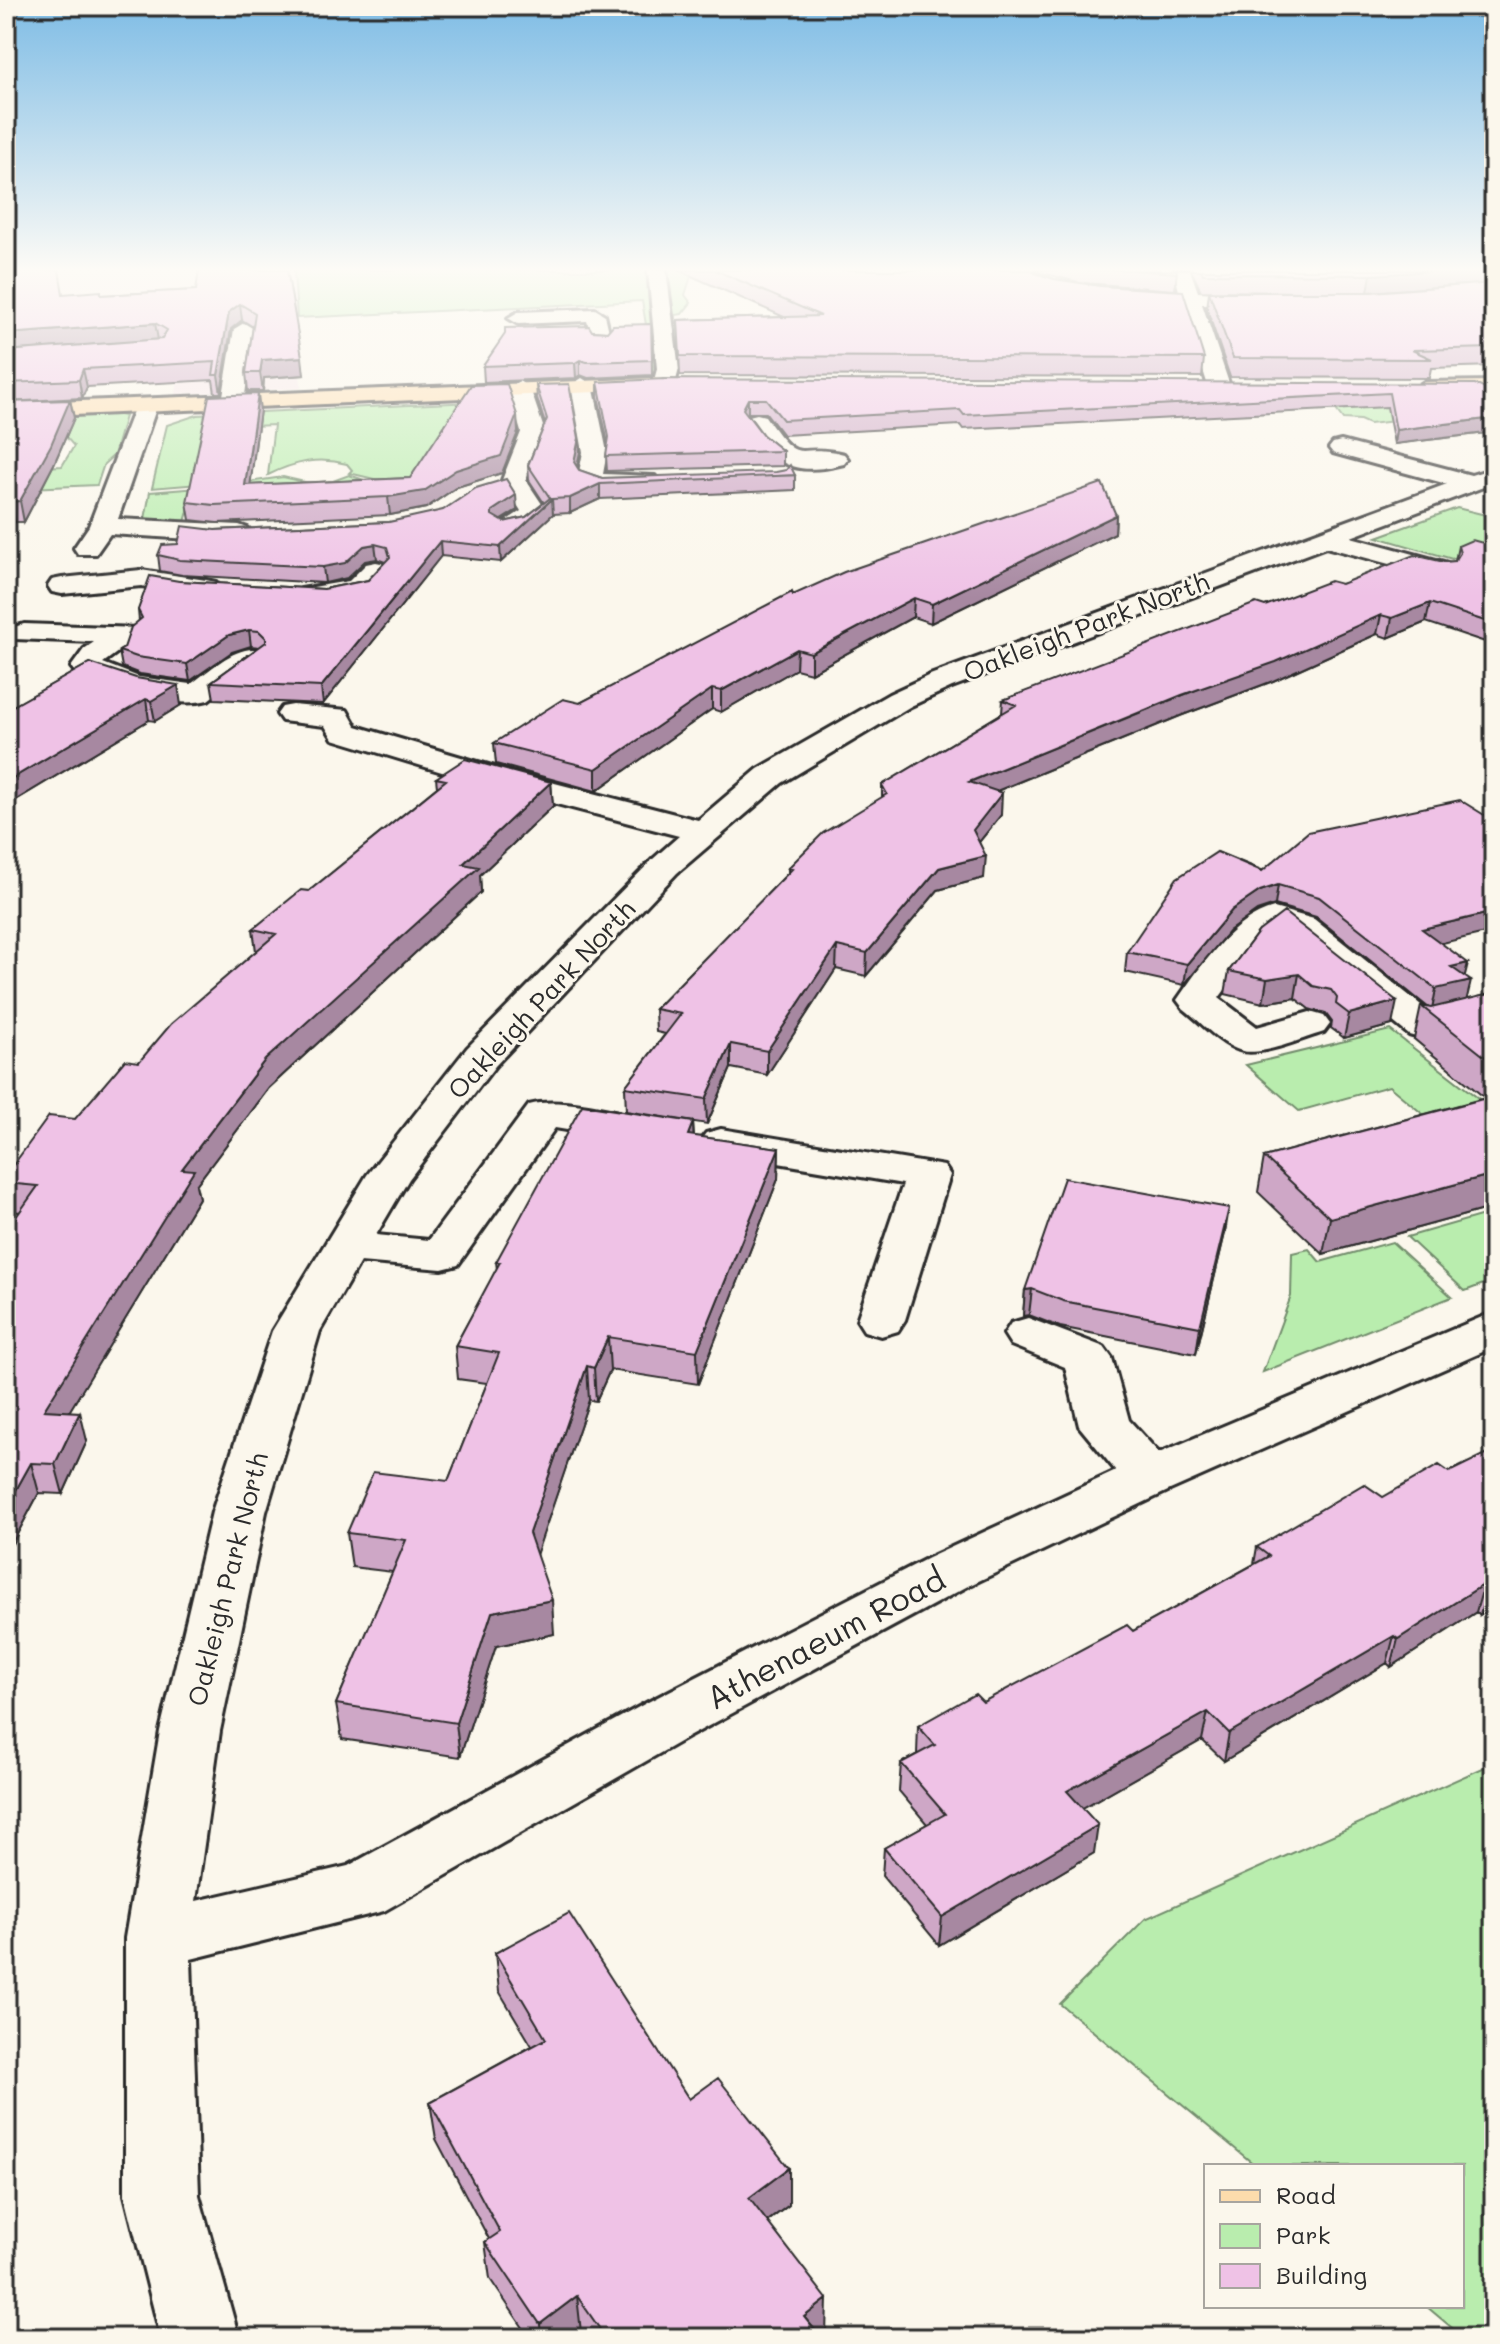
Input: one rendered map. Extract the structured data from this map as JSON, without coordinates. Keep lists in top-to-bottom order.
{
  "streets": {
    "street": ["Oakleigh Park North", "Athenaeum Road"]
  },
  "crossings": [
    ["Oakleigh Park North", "Athenaeum Road"]
  ],
  "legend": ["Road", "Park", "Building"]
}
